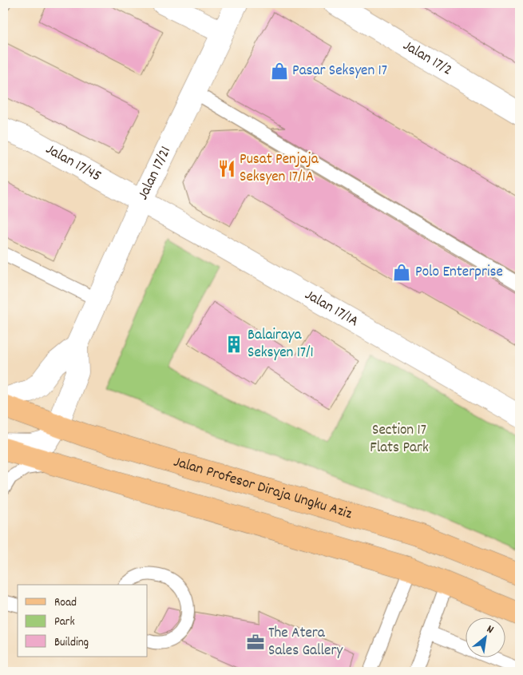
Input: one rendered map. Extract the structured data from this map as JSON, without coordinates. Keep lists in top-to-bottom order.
{
  "streets": {
    "main road": ["Jalan Profesor Diraja Ungku Aziz"],
    "street": [
      "Jalan 17/2",
      "Jalan 17/45",
      "Jalan 17/21",
      "Jalan 17/1A"
    ]
  },
  "crossings": [
    ["Jalan 17/45", "Jalan 17/21"],
    ["Jalan 17/45", "Jalan 17/1A"],
    ["Jalan 17/21", "Jalan 17/1A"],
    ["Jalan 17/21", "Jalan Profesor Diraja Ungku Aziz"]
  ],
  "parks": ["Section 17 Flats Park"],
  "places": {
    "shop": ["Pasar Seksyen 17", "Polo Enterprise"],
    "restaurant": ["Pusat Penjaja Seksyen 17/1A"],
    "building": ["Balairaya Seksyen 17/1"],
    "office": ["The Atera Sales Gallery"]
  },
  "legend": ["Road", "Park", "Building"],
  "north": "top right"
}
